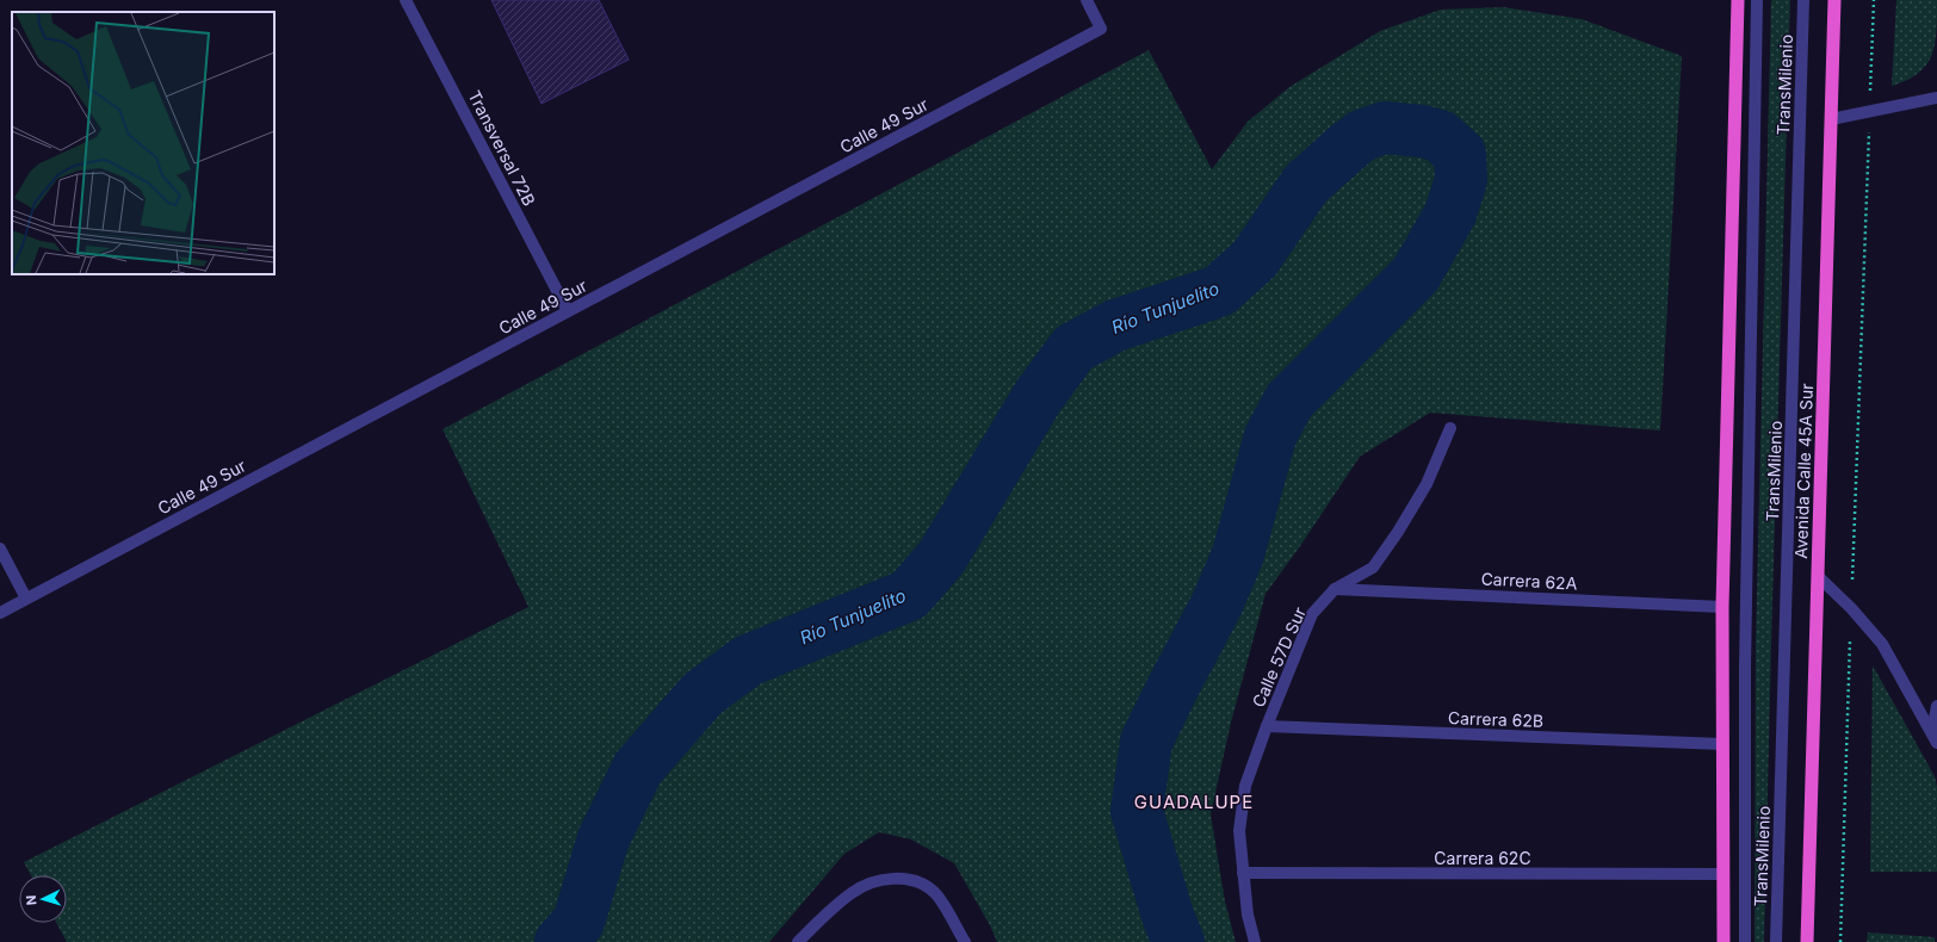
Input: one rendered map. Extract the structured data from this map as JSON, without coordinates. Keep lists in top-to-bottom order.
{
  "streets": {
    "highway": ["Avenida Calle 45A Sur"],
    "street": [
      "TransMilenio",
      "Calle 49 Sur",
      "Transversal 72B",
      "Carrera 62A",
      "Calle 57D Sur",
      "Carrera 62B",
      "Carrera 62C"
    ]
  },
  "crossings": [
    ["Calle 49 Sur", "Transversal 72B"],
    ["Carrera 62A", "Calle 57D Sur"],
    ["Calle 57D Sur", "Carrera 62B"],
    ["Calle 57D Sur", "Carrera 62C"]
  ],
  "districts": ["GUADALUPE"],
  "water": ["Río Tunjuelito"],
  "north": "left"
}
